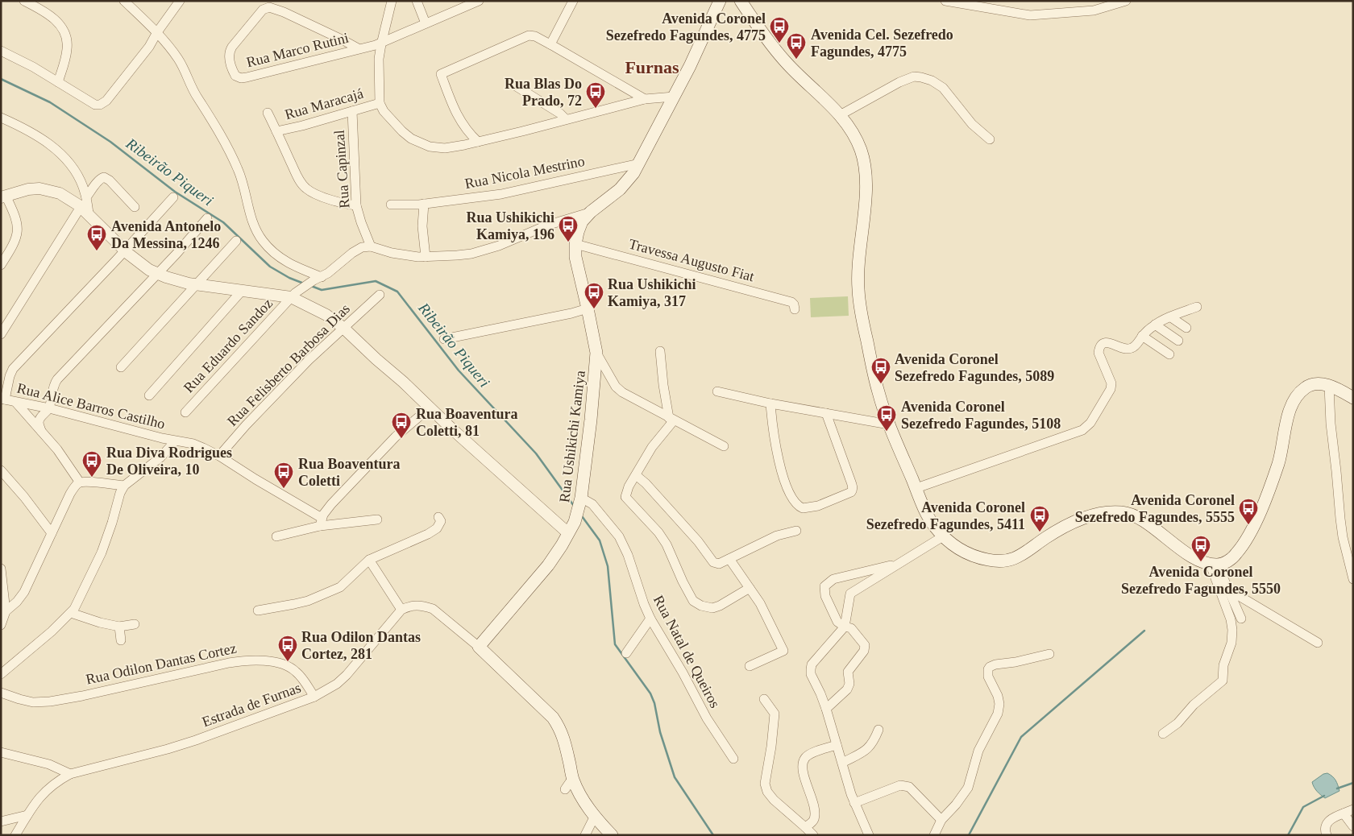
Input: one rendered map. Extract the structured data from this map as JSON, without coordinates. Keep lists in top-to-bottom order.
{
  "streets": {
    "main road": ["Rua Ushikichi Kamiya"],
    "street": [
      "Rua Marco Rutini",
      "Rua Maracajá",
      "Rua Capinzal",
      "Rua Nicola Mestrino",
      "Travessa Augusto Fiat",
      "Rua Eduardo Sandoz",
      "Rua Felisberto Barbosa Dias",
      "Rua Alice Barros Castilho",
      "Rua Natal de Queiros",
      "Rua Odilon Dantas Cortez",
      "Estrada de Furnas"
    ]
  },
  "crossings": [
    ["Rua Maracajá", "Rua Capinzal"],
    ["Rua Capinzal", "Rua Eduardo Sandoz"],
    ["Rua Nicola Mestrino", "Rua Ushikichi Kamiya"],
    ["Travessa Augusto Fiat", "Rua Ushikichi Kamiya"],
    ["Rua Ushikichi Kamiya", "Rua Natal de Queiros"],
    ["Rua Odilon Dantas Cortez", "Estrada de Furnas"]
  ],
  "districts": ["Furnas"],
  "water": ["Ribeirão Piqueri"],
  "places": {
    "bus stop": [
      "Avenida Coronel Sezefredo Fagundes, 4775",
      "Avenida Cel. Sezefredo Fagundes, 4775",
      "Rua Blas Do Prado, 72",
      "Rua Ushikichi Kamiya, 196",
      "Avenida Antonelo Da Messina, 1246",
      "Rua Ushikichi Kamiya, 317",
      "Avenida Coronel Sezefredo Fagundes, 5089",
      "Avenida Coronel Sezefredo Fagundes, 5108",
      "Rua Boaventura Coletti, 81",
      "Rua Diva Rodrigues De Oliveira, 10",
      "Rua Boaventura Coletti",
      "Avenida Coronel Sezefredo Fagundes, 5555",
      "Avenida Coronel Sezefredo Fagundes, 5411",
      "Avenida Coronel Sezefredo Fagundes, 5550",
      "Rua Odilon Dantas Cortez, 281"
    ]
  }
}
